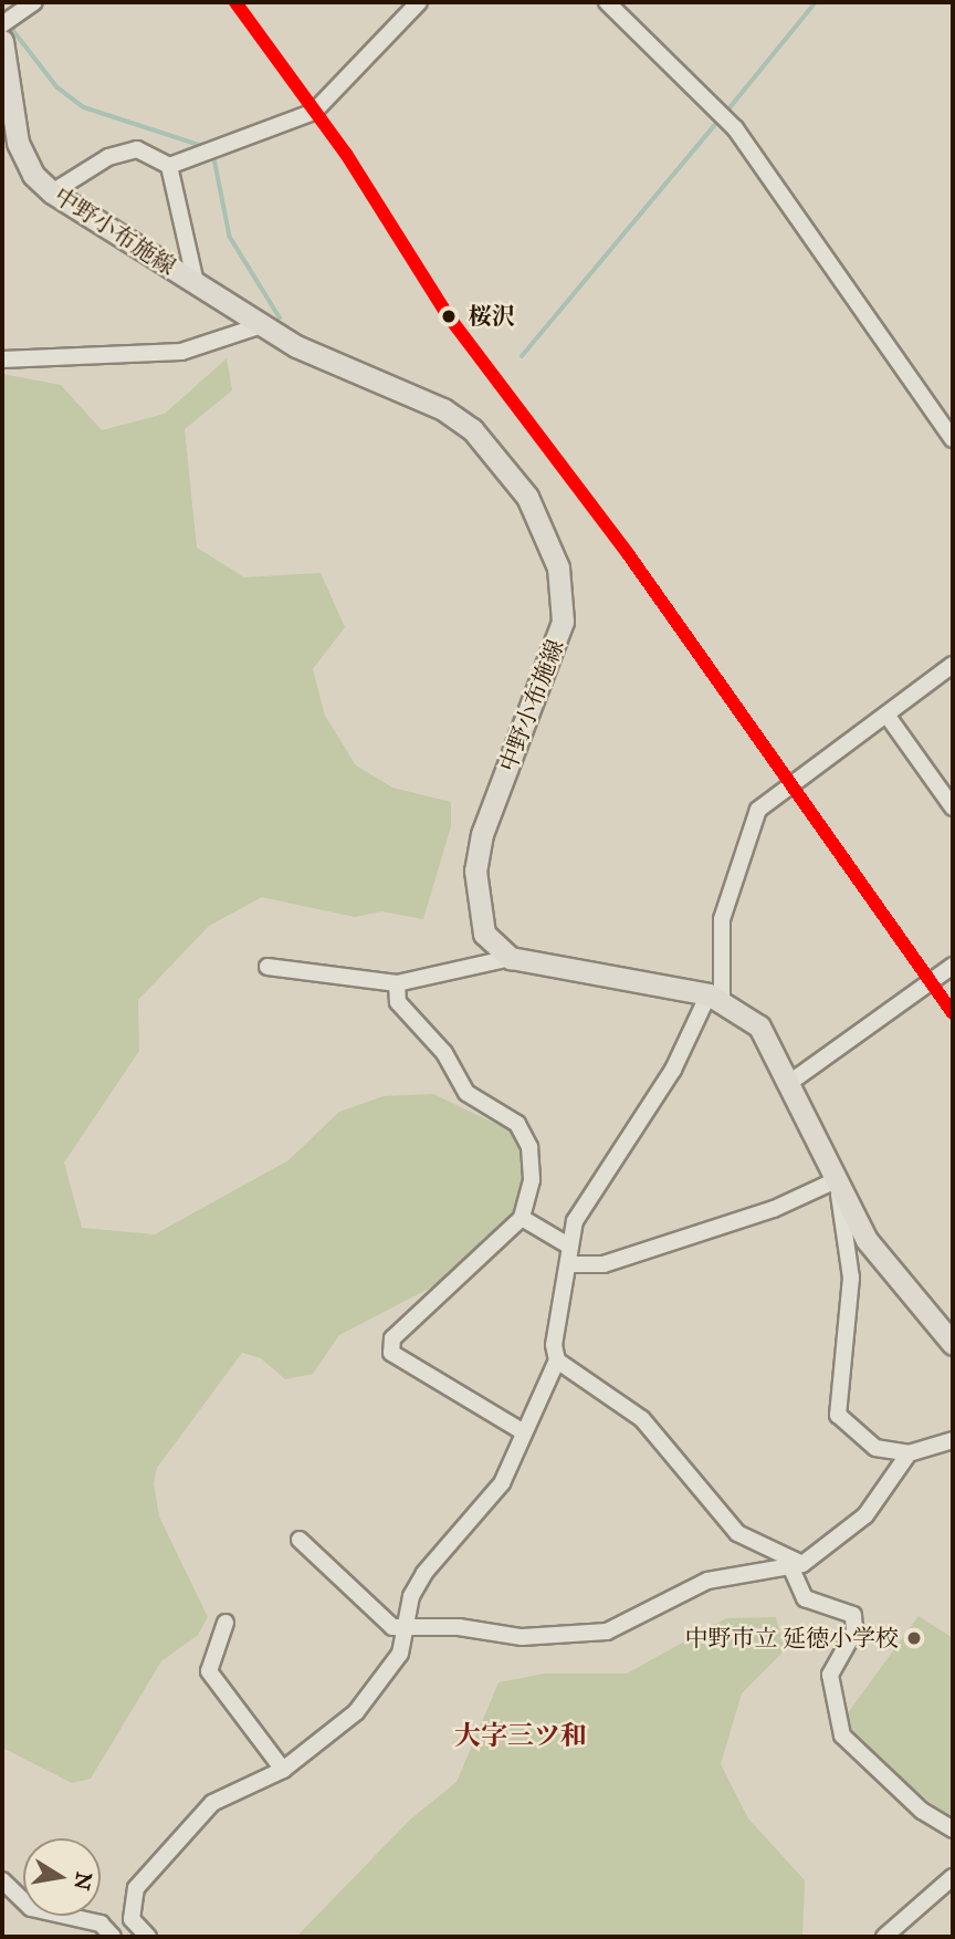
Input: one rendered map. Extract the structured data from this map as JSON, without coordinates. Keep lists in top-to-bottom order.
{
  "streets": {
    "main road": ["中野小布施線"]
  },
  "districts": ["大字三ツ和"],
  "places": ["桜沢", "中野市立 延徳小学校"],
  "lines": ["transit line N"],
  "north": "right"
}
